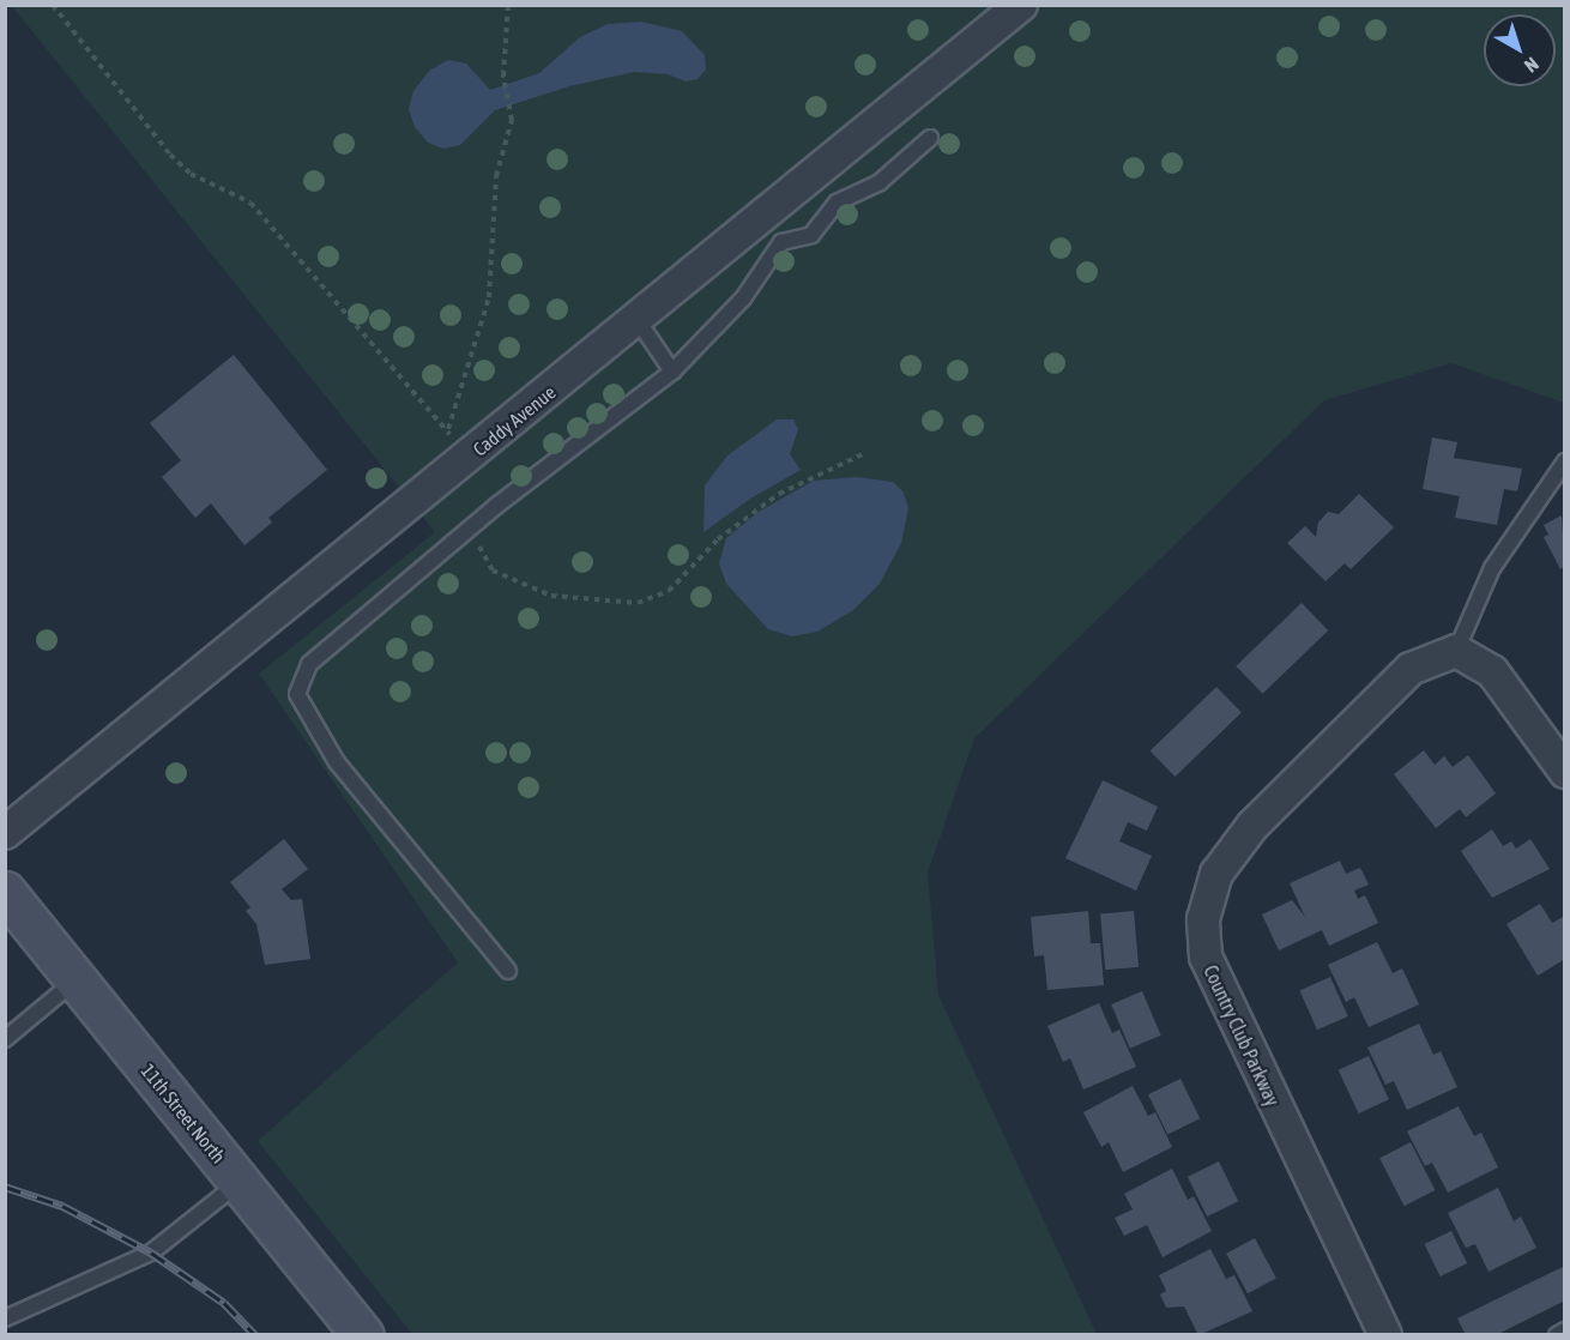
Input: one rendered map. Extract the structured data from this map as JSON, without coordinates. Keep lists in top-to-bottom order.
{
  "streets": {
    "street": ["Caddy Avenue", "Country Club Parkway", "11th Street North"]
  },
  "north": "bottom right"
}
